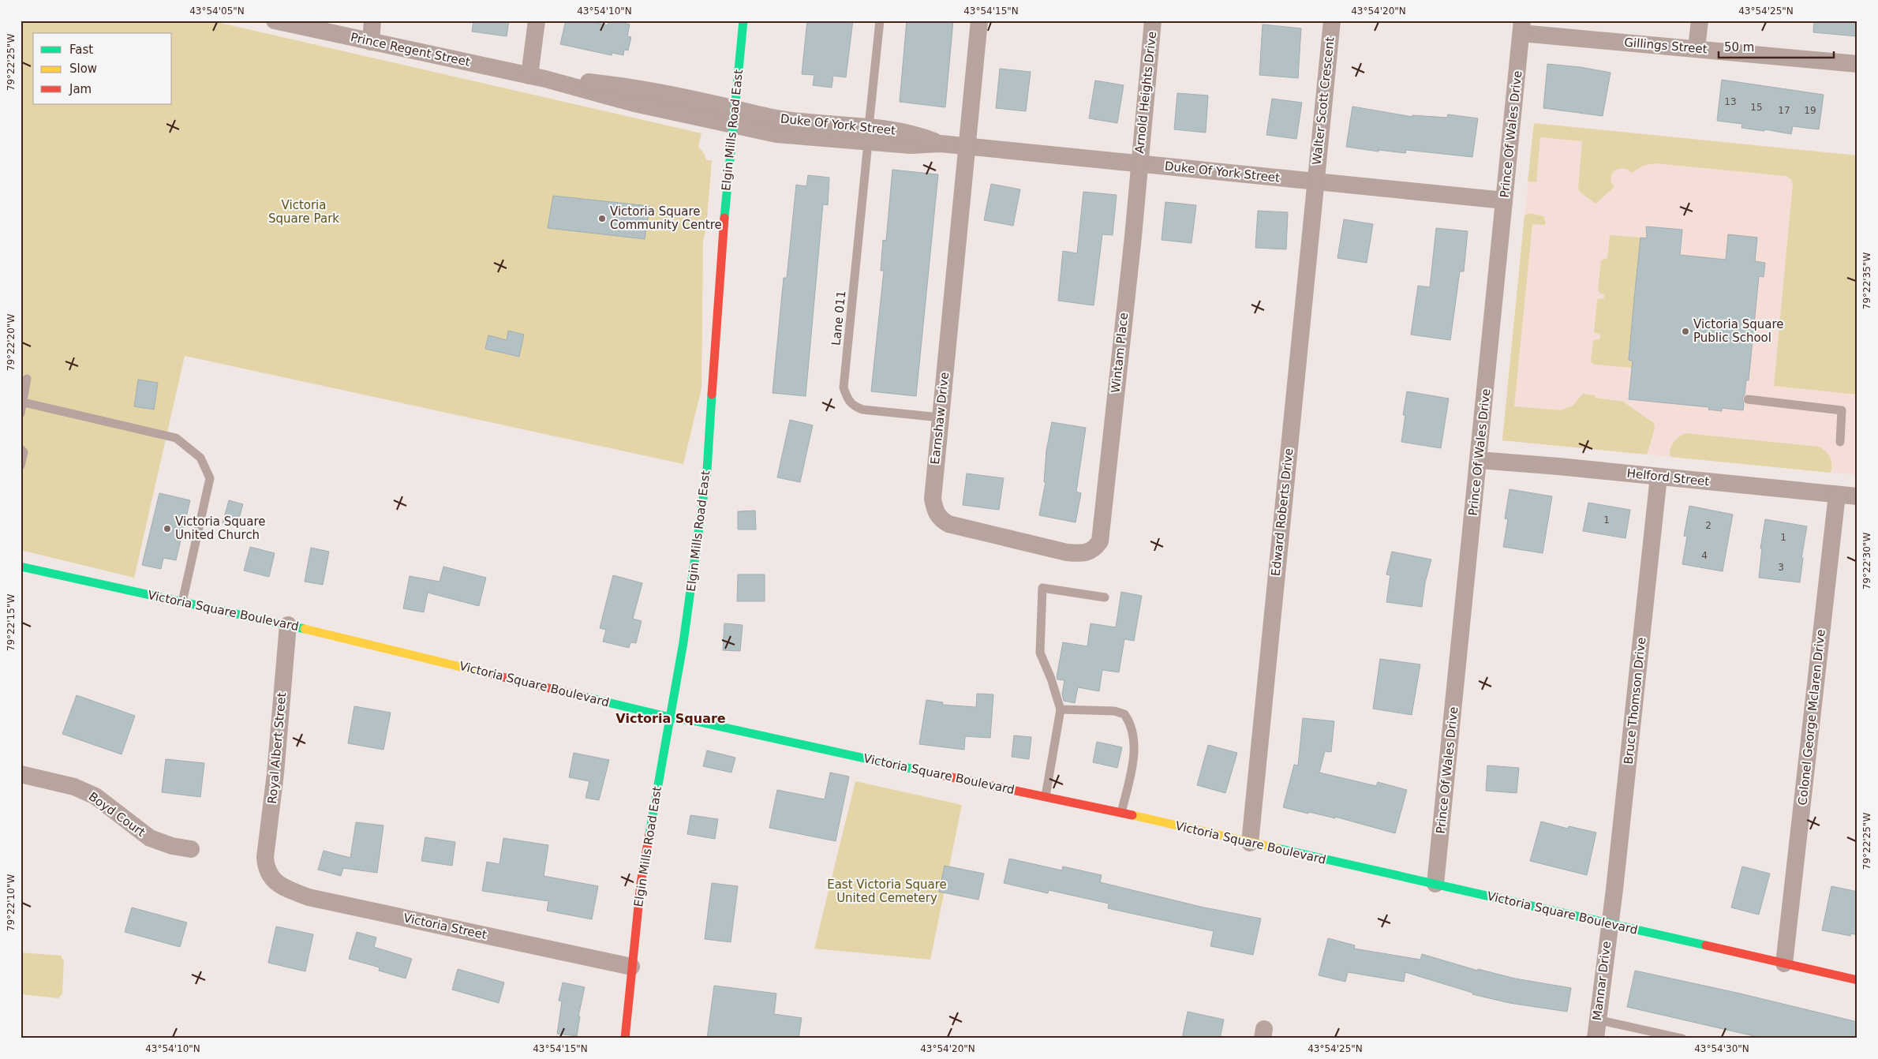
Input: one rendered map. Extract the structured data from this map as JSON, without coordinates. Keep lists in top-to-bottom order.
{
  "streets": {
    "street": [
      "Gillings Street",
      "Prince Regent Street",
      "Arnold Heights Drive",
      "Walter Scott Crescent",
      "Duke Of York Street",
      "Elgin Mills Road East",
      "Prince Of Wales Drive",
      "Wintam Place",
      "Earnshaw Drive",
      "Helford Street",
      "Edward Roberts Drive",
      "Victoria Square Boulevard",
      "Bruce Thomson Drive",
      "Colonel George Mclaren Drive",
      "Royal Albert Street",
      "Boyd Court",
      "Victoria Street",
      "Mannar Drive"
    ],
    "lane": ["Lane 011"]
  },
  "crossings": [
    ["Gillings Street", "Prince Of Wales Drive"],
    ["Prince Regent Street", "Duke Of York Street"],
    ["Prince Regent Street", "Elgin Mills Road East"],
    ["Arnold Heights Drive", "Duke Of York Street"],
    ["Arnold Heights Drive", "Wintam Place"],
    ["Walter Scott Crescent", "Duke Of York Street"],
    ["Walter Scott Crescent", "Edward Roberts Drive"],
    ["Duke Of York Street", "Elgin Mills Road East"],
    ["Duke Of York Street", "Prince Of Wales Drive"],
    ["Duke Of York Street", "Lane 011"],
    ["Duke Of York Street", "Wintam Place"],
    ["Duke Of York Street", "Earnshaw Drive"],
    ["Duke Of York Street", "Edward Roberts Drive"],
    ["Elgin Mills Road East", "Victoria Square Boulevard"],
    ["Elgin Mills Road East", "Victoria Street"],
    ["Prince Of Wales Drive", "Helford Street"],
    ["Prince Of Wales Drive", "Victoria Square Boulevard"],
    ["Lane 011", "Earnshaw Drive"],
    ["Wintam Place", "Earnshaw Drive"],
    ["Helford Street", "Bruce Thomson Drive"],
    ["Helford Street", "Colonel George Mclaren Drive"],
    ["Edward Roberts Drive", "Victoria Square Boulevard"],
    ["Victoria Square Boulevard", "Bruce Thomson Drive"],
    ["Victoria Square Boulevard", "Colonel George Mclaren Drive"],
    ["Victoria Square Boulevard", "Royal Albert Street"],
    ["Victoria Square Boulevard", "Mannar Drive"],
    ["Bruce Thomson Drive", "Mannar Drive"],
    ["Royal Albert Street", "Victoria Street"]
  ],
  "districts": ["Victoria Square"],
  "parks": ["Victoria Square Park", "East Victoria Square United Cemetery"],
  "places": ["Victoria Square Community Centre", "Victoria Square Public School", "Victoria Square United Church"],
  "house_numbers": [
    "13",
    "15",
    "17",
    "19",
    "1",
    "2",
    "1",
    "4",
    "3"
  ],
  "legend": ["Fast", "Slow", "Jam"],
  "scale_bar": "50 m",
  "coordinates": [
    "43°54'05\"N",
    "43°54'10\"N",
    "43°54'15\"N",
    "43°54'20\"N",
    "43°54'25\"N",
    "79°22'25\"W",
    "79°22'35\"W",
    "79°22'20\"W",
    "79°22'30\"W",
    "79°22'15\"W",
    "79°22'10\"W",
    "43°54'30\"N"
  ]
}
